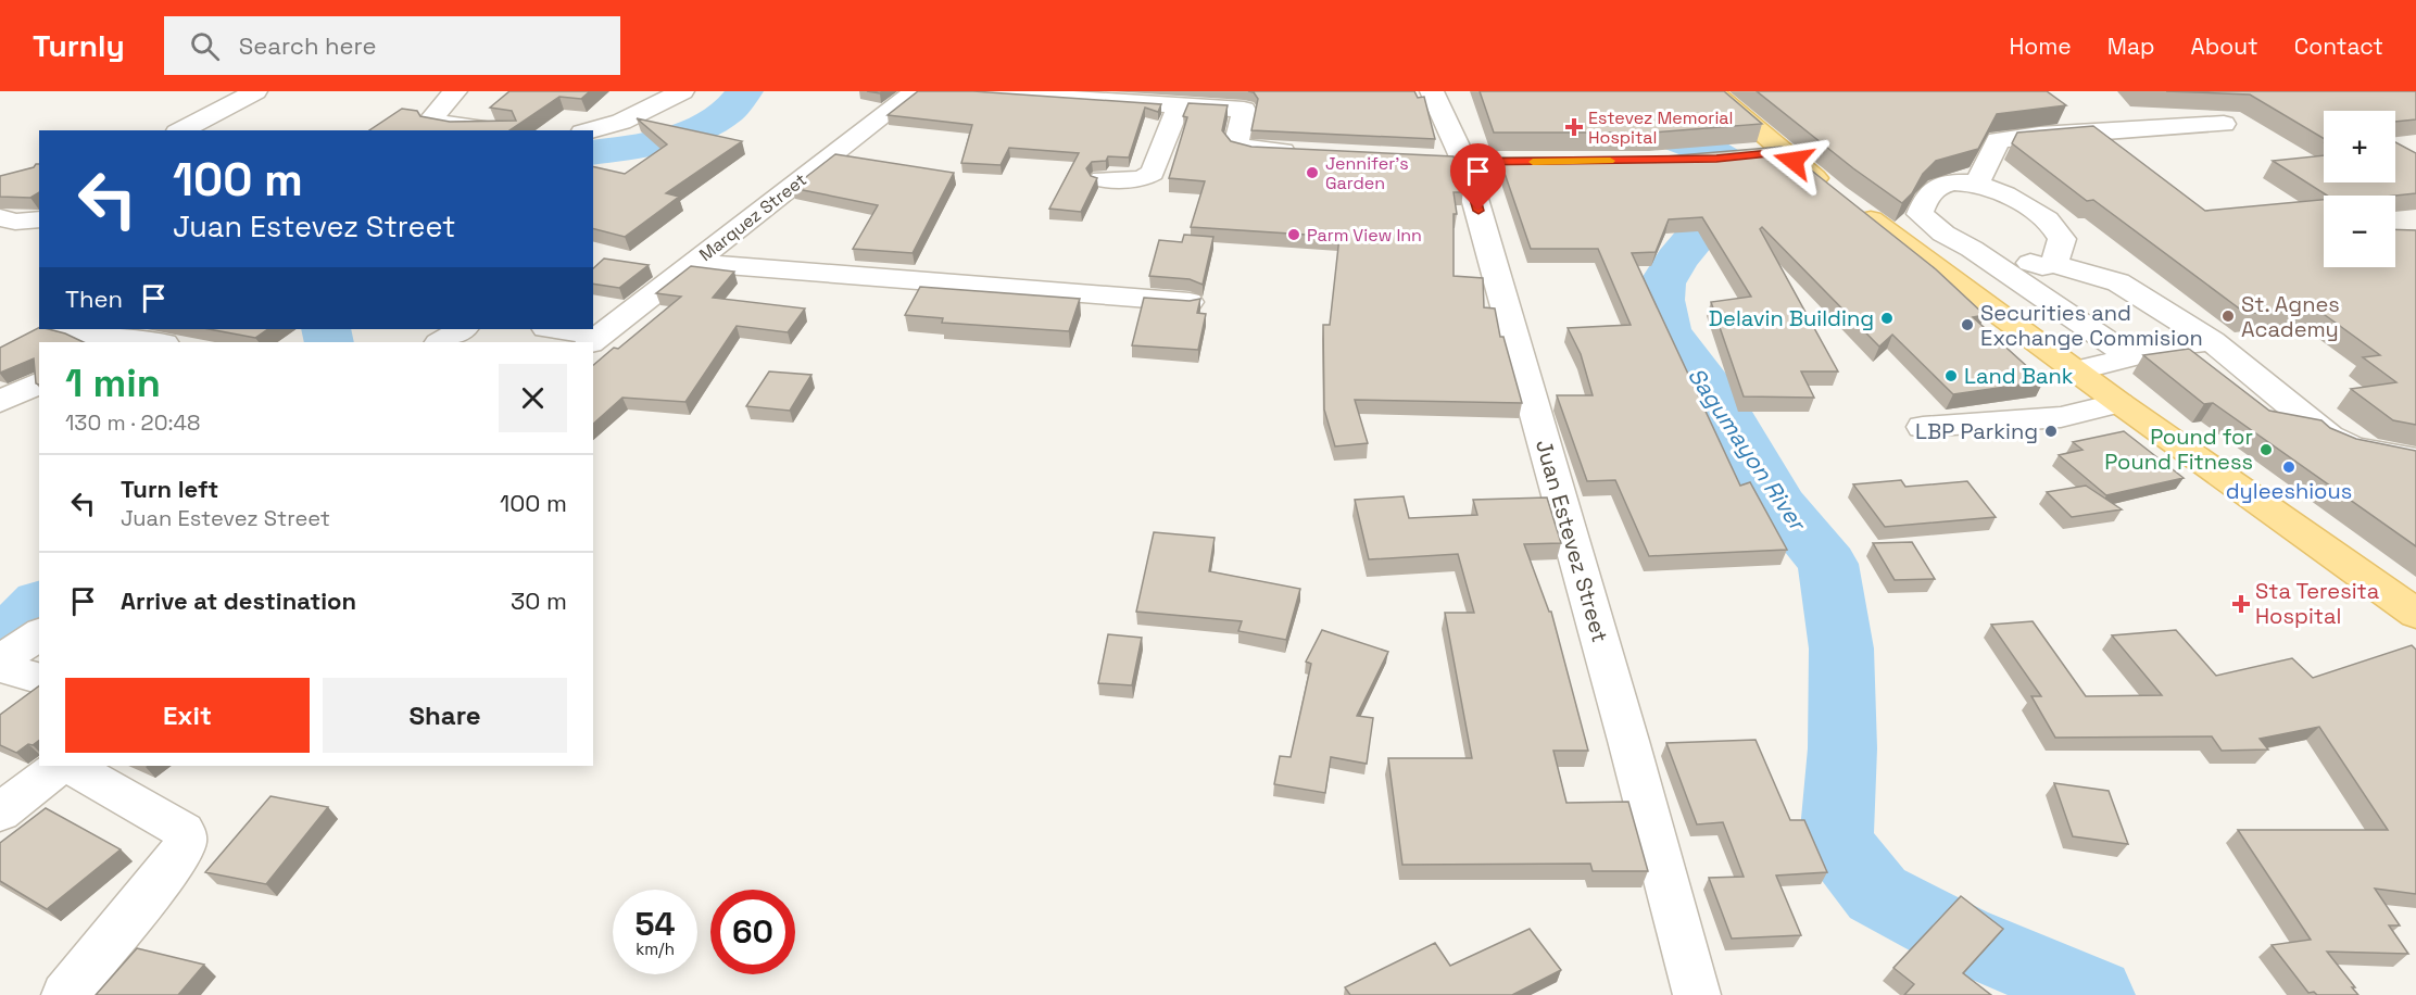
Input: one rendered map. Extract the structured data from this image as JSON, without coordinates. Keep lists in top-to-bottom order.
{
  "streets": {
    "street": ["Marquez Street", "Juan Estevez Street"]
  },
  "water": ["Sagumayon River"],
  "places": {
    "health": ["Estevez Memorial Hospital", "Sta Teresita Hospital"],
    "other": [
      "Jennifer's Garden",
      "Parm View Inn",
      "St. Agnes Academy",
      "Delavin Building",
      "Securities and Exchange Commision",
      "Land Bank",
      "LBP Parking",
      "Pound for Pound Fitness",
      "dyleeshious"
    ]
  },
  "page": {
    "header": "Turnly",
    "search": "Search here",
    "nav": [
      "Home",
      "Map",
      "About",
      "Contact"
    ],
    "map_buttons": ["+", "−"],
    "turn": ["100 m", "Juan Estevez Street"],
    "then": "Then",
    "heading": ["1 min", "130 m · 20:48"],
    "list": [
      {
        "name": "Turn left",
        "note": "Juan Estevez Street",
        "value": "100 m"
      },
      {
        "name": "Arrive at destination",
        "value": "30 m"
      }
    ],
    "buttons": ["Exit", "Share"],
    "speed": "54 km/h",
    "limit": "60"
  }
}
